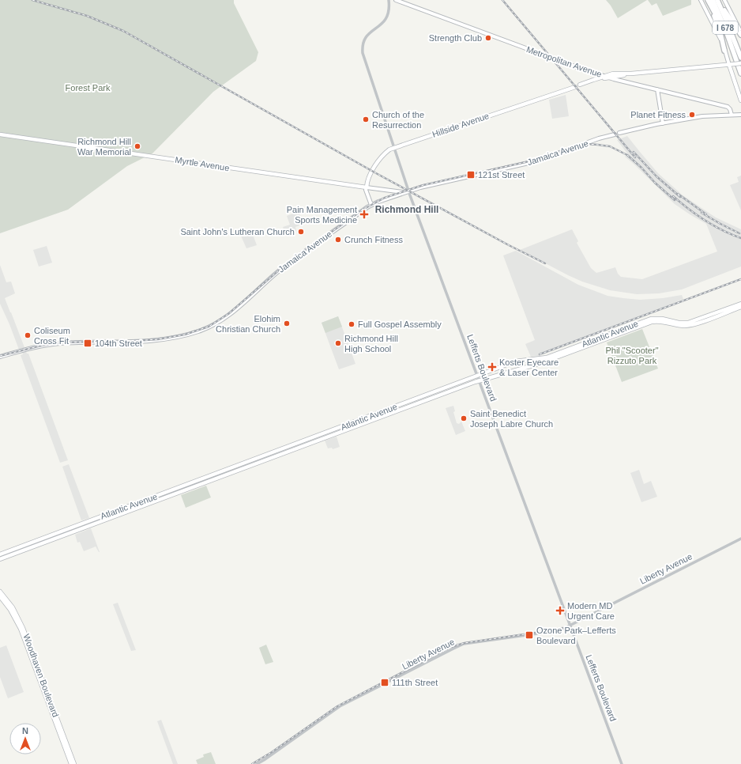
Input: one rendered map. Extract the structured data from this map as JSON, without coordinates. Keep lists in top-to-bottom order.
{
  "streets": {
    "highway": ["I 678"],
    "main road": [
      "Metropolitan Avenue",
      "Hillside Avenue",
      "Jamaica Avenue",
      "Myrtle Avenue",
      "Atlantic Avenue",
      "Woodhaven Boulevard"
    ],
    "street": ["Lefferts Boulevard", "Liberty Avenue"]
  },
  "crossings": [
    ["Hillside Avenue", "Myrtle Avenue"],
    ["Hillside Avenue", "Lefferts Boulevard"],
    ["Jamaica Avenue", "Myrtle Avenue"],
    ["Jamaica Avenue", "Lefferts Boulevard"],
    ["Atlantic Avenue", "Lefferts Boulevard"],
    ["Lefferts Boulevard", "Liberty Avenue"]
  ],
  "districts": ["Richmond Hill"],
  "parks": ["Forest Park", "Phil \"Scooter\" Rizzuto Park"],
  "places": {
    "other": [
      "Strength Club",
      "Planet Fitness",
      "Church of the Resurrection",
      "Richmond Hill War Memorial",
      "Saint John's Lutheran Church",
      "Crunch Fitness",
      "Elohim Christian Church",
      "Full Gospel Assembly",
      "Coliseum Cross Fit",
      "Richmond Hill High School",
      "Saint Benedict Joseph Labre Church"
    ],
    "transit": [
      "121st Street",
      "104th Street",
      "Ozone Park–Lefferts Boulevard",
      "111th Street"
    ],
    "health": ["Pain Management Sports Medicine", "Koster Eyecare & Laser Center", "Modern MD Urgent Care"]
  },
  "north": "top"
}
